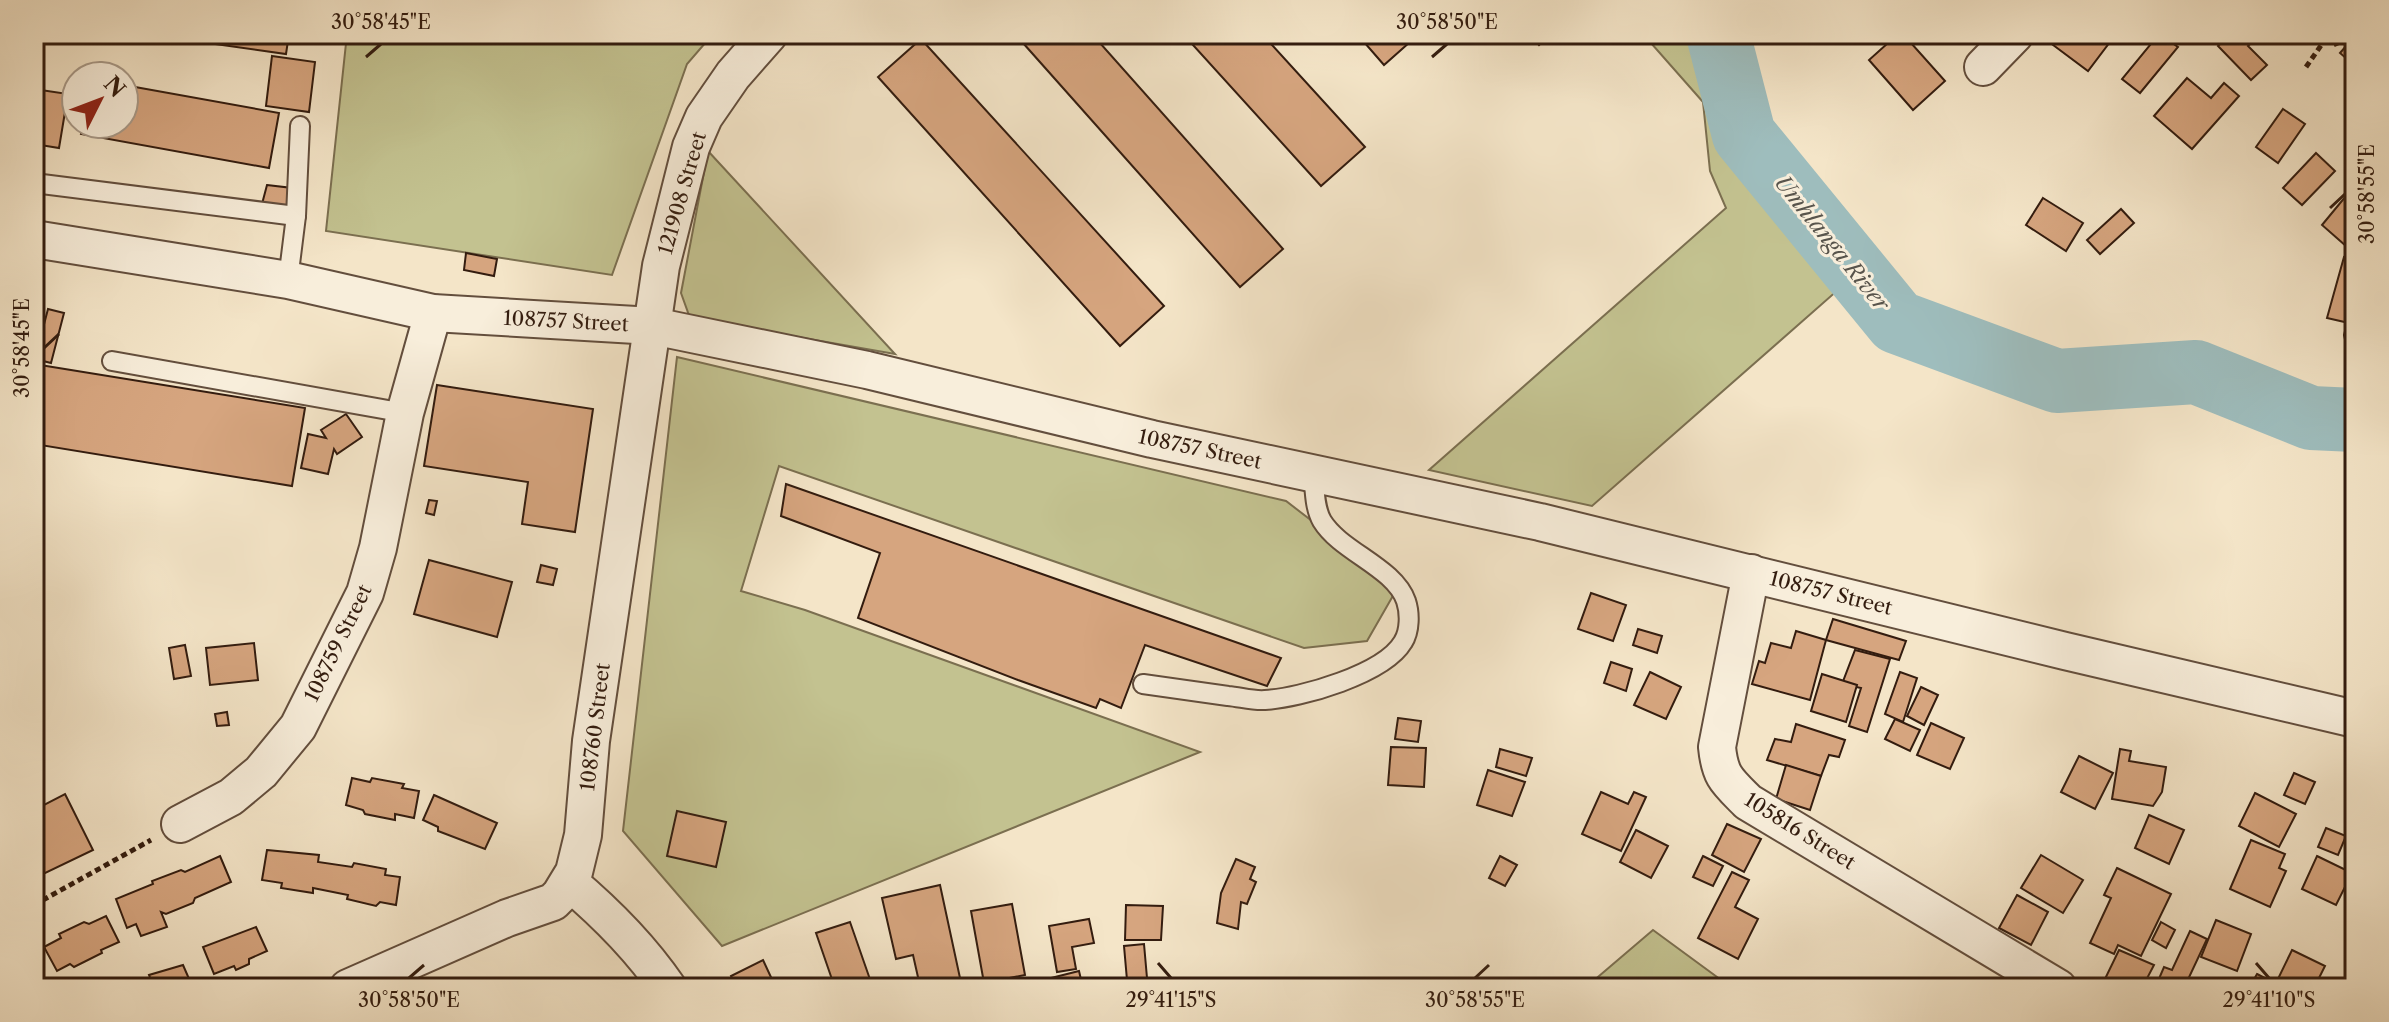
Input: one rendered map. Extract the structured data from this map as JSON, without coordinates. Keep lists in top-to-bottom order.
{
  "streets": {
    "street": [
      "121908 Street",
      "108757 Street",
      "108759 Street",
      "108760 Street",
      "105816 Street"
    ]
  },
  "crossings": [
    ["121908 Street", "108757 Street"],
    ["121908 Street", "108760 Street"],
    ["108757 Street", "108759 Street"],
    ["108757 Street", "108760 Street"],
    ["108757 Street", "105816 Street"]
  ],
  "water": ["Umhlanga River"],
  "north": "top right",
  "coordinates": [
    "30°58'45\"E",
    "30°58'50\"E",
    "30°58'55\"E",
    "29°41'15\"S",
    "29°41'10\"S"
  ]
}
